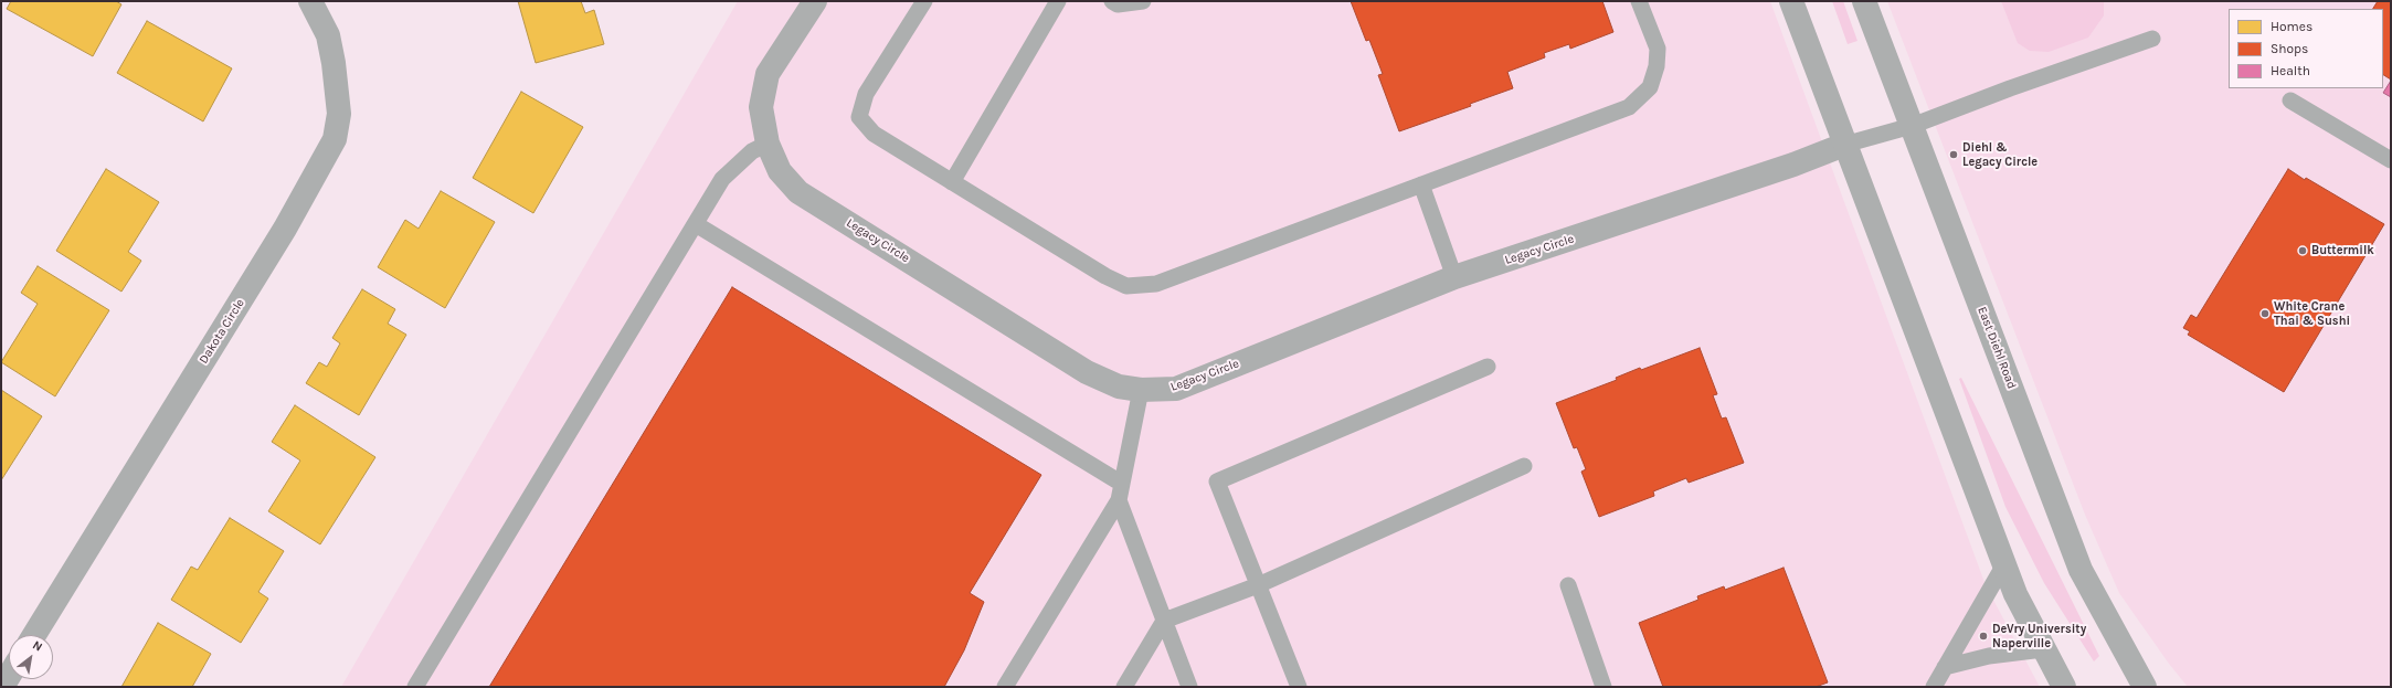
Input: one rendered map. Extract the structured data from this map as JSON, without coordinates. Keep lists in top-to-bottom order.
{
  "streets": {
    "street": ["Legacy Circle", "Dakota Circle", "East Diehl Road"]
  },
  "places": [
    "Diehl & Legacy Circle",
    "Buttermilk",
    "White Crane Thai & Sushi",
    "DeVry University Naperville"
  ],
  "legend": ["Homes", "Shops", "Health"],
  "north": "top right"
}
